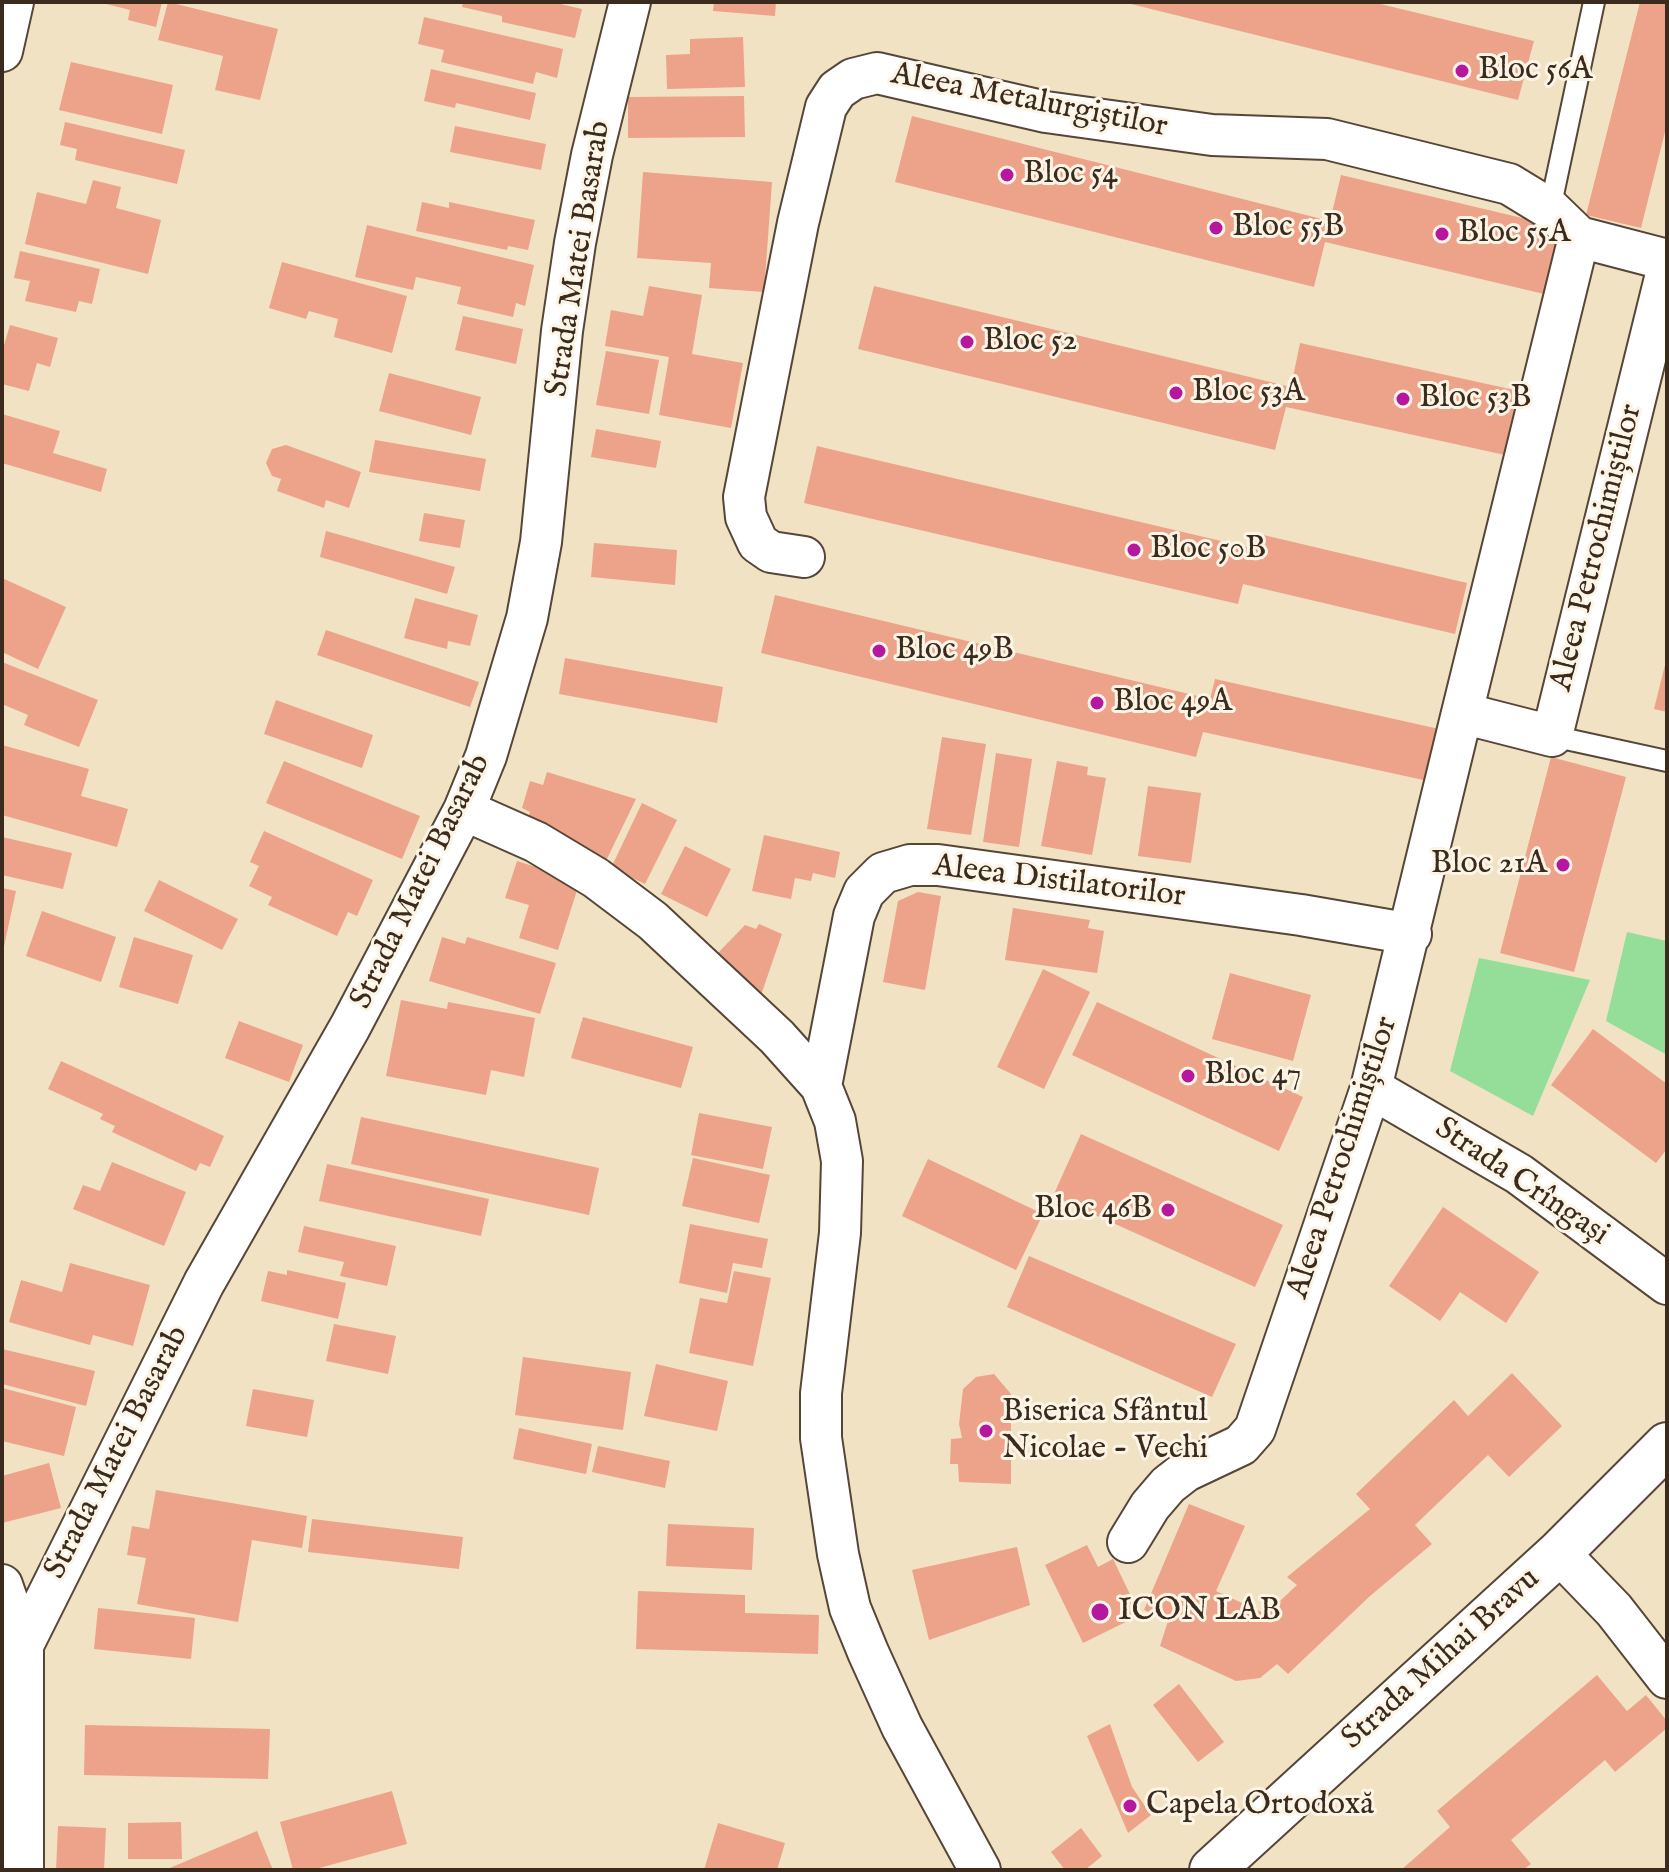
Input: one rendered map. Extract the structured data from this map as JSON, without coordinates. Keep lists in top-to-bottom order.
{
  "streets": {
    "main road": ["Strada Mihai Bravu"],
    "street": [
      "Aleea Metalurgiștilor",
      "Strada Matei Basarab",
      "Aleea Petrochimiștilor",
      "Aleea Distilatorilor",
      "Strada Crîngași"
    ]
  },
  "crossings": [
    ["Aleea Metalurgiștilor", "Aleea Petrochimiștilor"],
    ["Aleea Petrochimiștilor", "Aleea Distilatorilor"],
    ["Aleea Petrochimiștilor", "Strada Crîngași"]
  ],
  "places": [
    "Bloc 56A",
    "Bloc 54",
    "Bloc 55B",
    "Bloc 55A",
    "Bloc 52",
    "Bloc 53A",
    "Bloc 53B",
    "Bloc 50B",
    "Bloc 49B",
    "Bloc 49A",
    "Bloc 21A",
    "Bloc 47",
    "Bloc 46B",
    "Biserica Sfântul Nicolae - Vechi",
    "ICON LAB",
    "Capela Ortodoxă"
  ]
}
